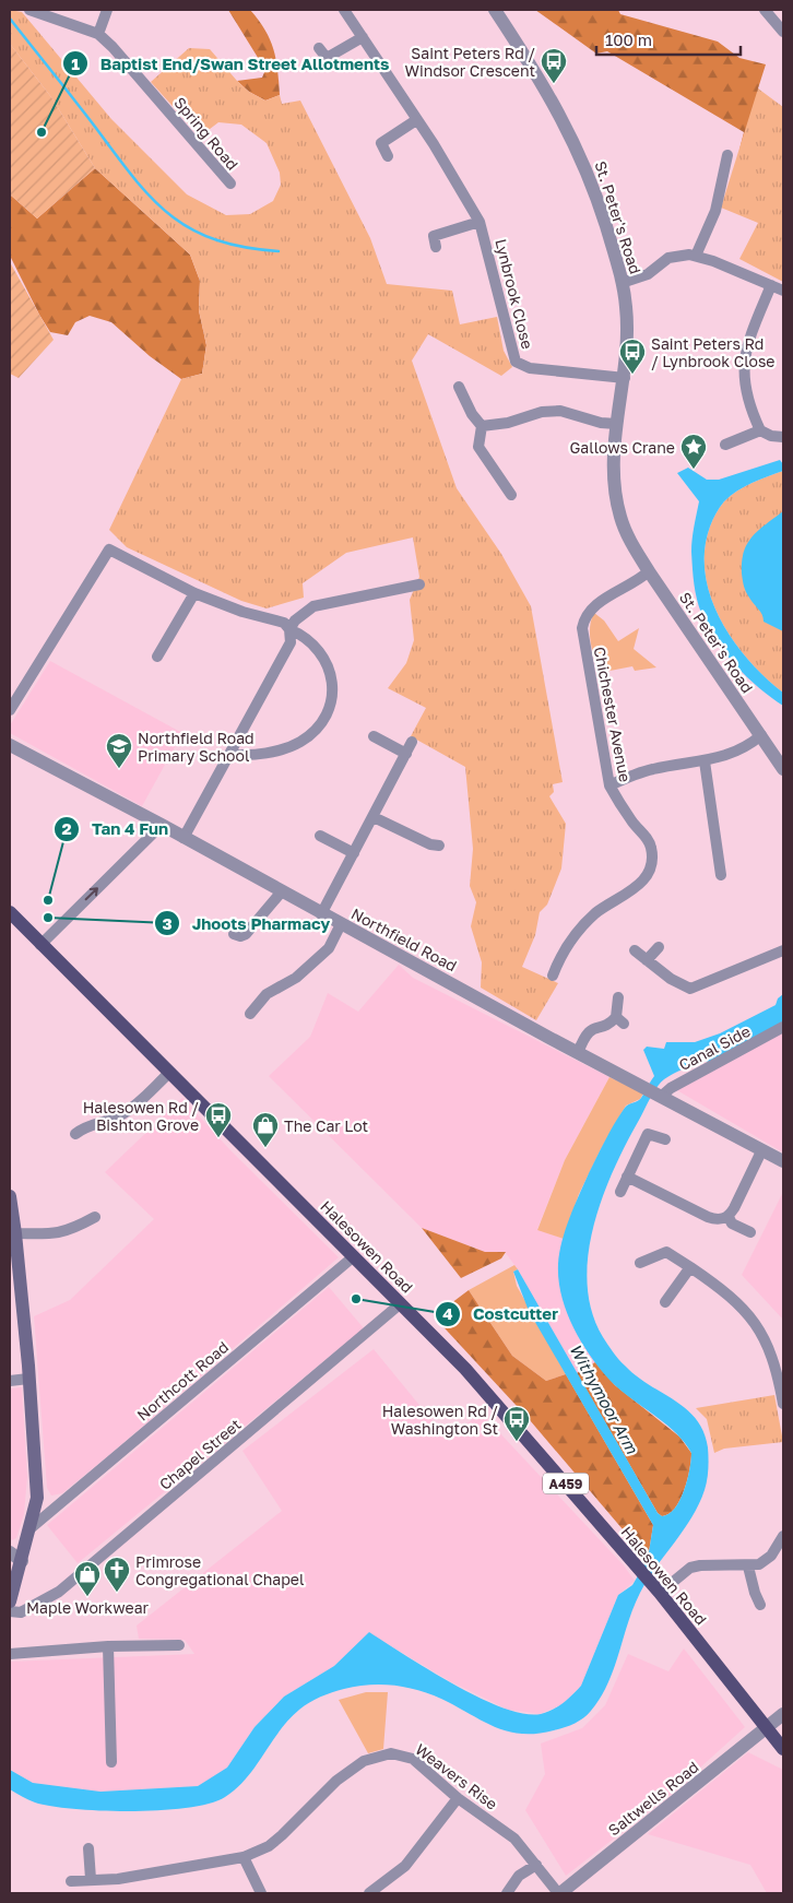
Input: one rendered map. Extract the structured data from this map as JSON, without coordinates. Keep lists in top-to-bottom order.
{
  "streets": {
    "main road": ["Halesowen Road", "A459"],
    "street": [
      "Spring Road",
      "St. Peter's Road",
      "Lynbrook Close",
      "Chichester Avenue",
      "Northfield Road",
      "Canal Side",
      "Northcott Road",
      "Chapel Street",
      "Weavers Rise",
      "Saltwells Road"
    ]
  },
  "crossings": [
    ["St. Peter's Road", "Lynbrook Close"],
    ["St. Peter's Road", "Chichester Avenue"],
    ["Northfield Road", "Canal Side"],
    ["Halesowen Road", "Northcott Road"],
    ["Halesowen Road", "Chapel Street"],
    ["Halesowen Road", "Saltwells Road"],
    ["Weavers Rise", "Saltwells Road"]
  ],
  "water": ["Withymoor Arm"],
  "places": {
    "bus stop": [
      "Saint Peters Rd / Windsor Crescent",
      "Saint Peters Rd / Lynbrook Close",
      "Halesowen Rd / Bishton Grove",
      "Halesowen Rd / Washington St"
    ],
    "other": [
      "Baptist End/Swan Street Allotments",
      "Tan 4 Fun",
      "Jhoots Pharmacy",
      "Costcutter"
    ],
    "place": ["Gallows Crane"],
    "school or university": ["Northfield Road Primary School"],
    "shop": ["The Car Lot", "Maple Workwear"],
    "church": ["Primrose Congregational Chapel"]
  },
  "scale_bar": "100 m"
}
